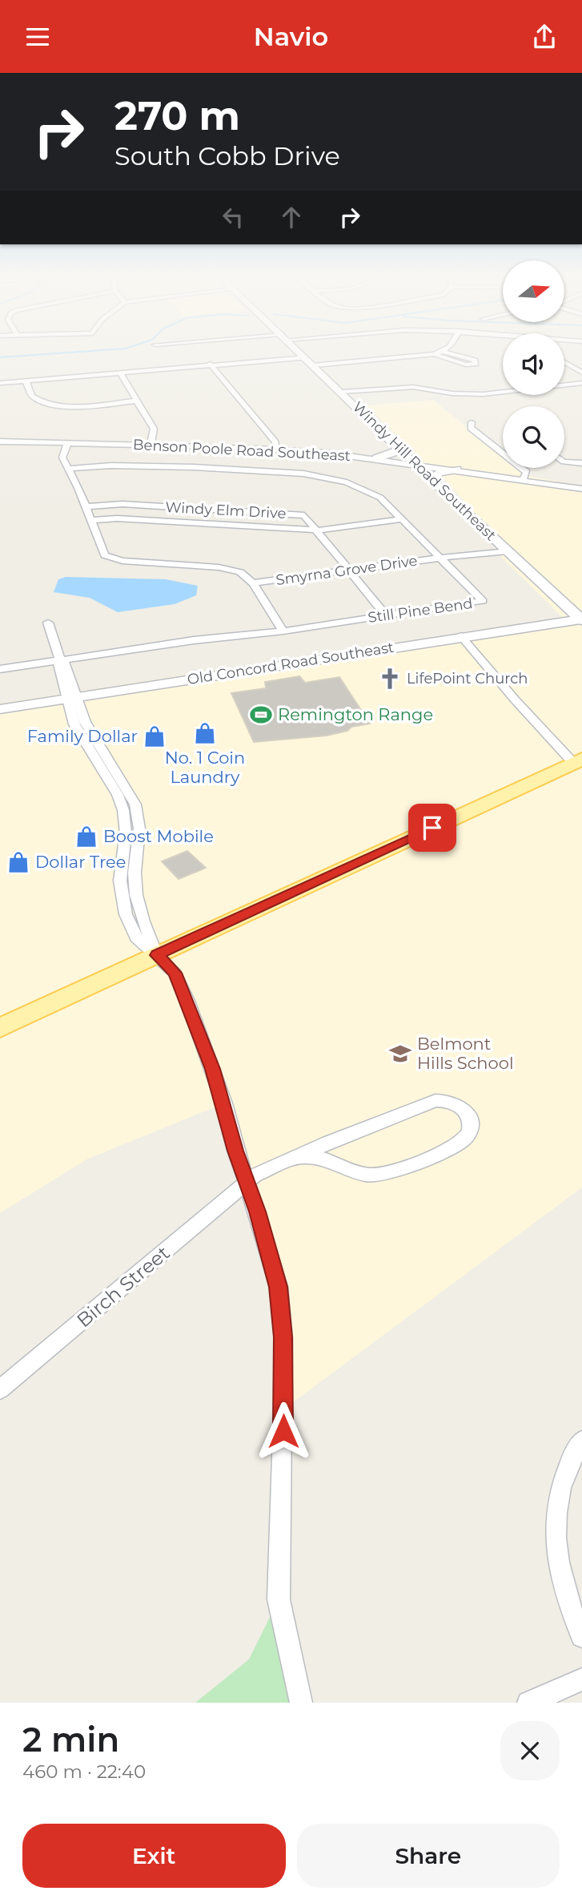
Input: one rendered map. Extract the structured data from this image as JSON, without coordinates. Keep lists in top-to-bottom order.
{
  "streets": {
    "main road": ["Windy Hill Road Southeast"],
    "street": [
      "Benson Poole Road Southeast",
      "Windy Elm Drive",
      "Smyrna Grove Drive",
      "Still Pine Bend",
      "Old Concord Road Southeast",
      "Birch Street"
    ]
  },
  "crossings": [
    ["Benson Poole Road Southeast", "Windy Hill Road Southeast"],
    ["Windy Hill Road Southeast", "Smyrna Grove Drive"],
    ["Windy Hill Road Southeast", "Old Concord Road Southeast"],
    ["Windy Elm Drive", "Smyrna Grove Drive"],
    ["Windy Elm Drive", "Still Pine Bend"],
    ["Smyrna Grove Drive", "Still Pine Bend"]
  ],
  "places": {
    "church": ["LifePoint Church"],
    "sports": ["Remington Range"],
    "shop": [
      "No. 1 Coin Laundry",
      "Family Dollar",
      "Boost Mobile",
      "Dollar Tree"
    ],
    "school or university": ["Belmont Hills School"]
  },
  "north": "right",
  "page": {
    "header": "Navio",
    "turn": ["270 m", "South Cobb Drive"],
    "heading": ["2 min", "460 m · 22:40"],
    "buttons": ["Exit", "Share"]
  }
}
